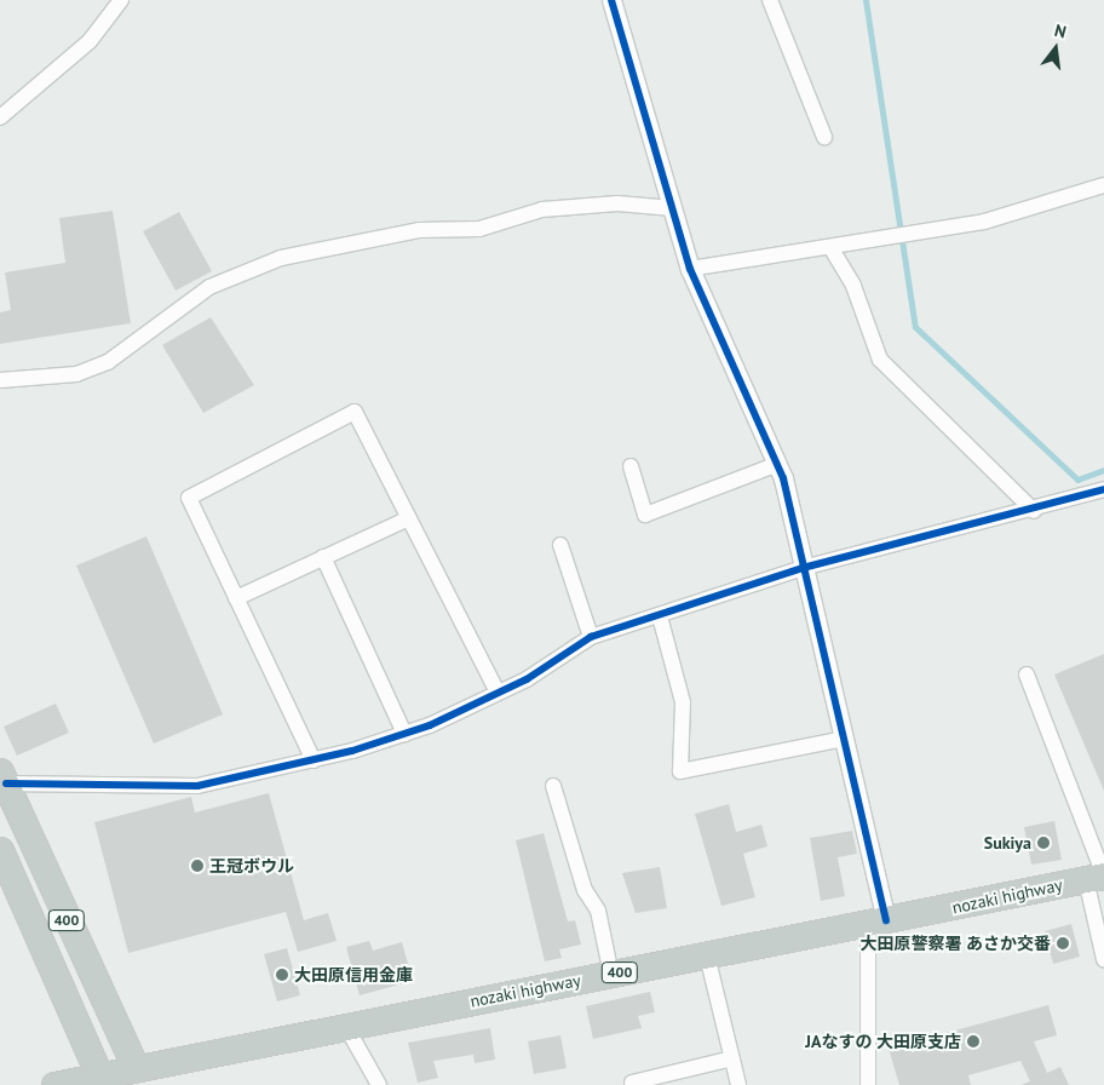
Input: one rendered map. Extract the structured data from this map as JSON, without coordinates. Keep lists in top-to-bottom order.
{
  "streets": {
    "highway": ["nozaki highway", "400"]
  },
  "crossings": [
    ["nozaki highway", "400"]
  ],
  "places": [
    "Sukiya",
    "王冠ボウル",
    "大田原警察署 あさか交番",
    "大田原信用金庫",
    "JAなすの 大田原支店"
  ],
  "north": "top"
}
